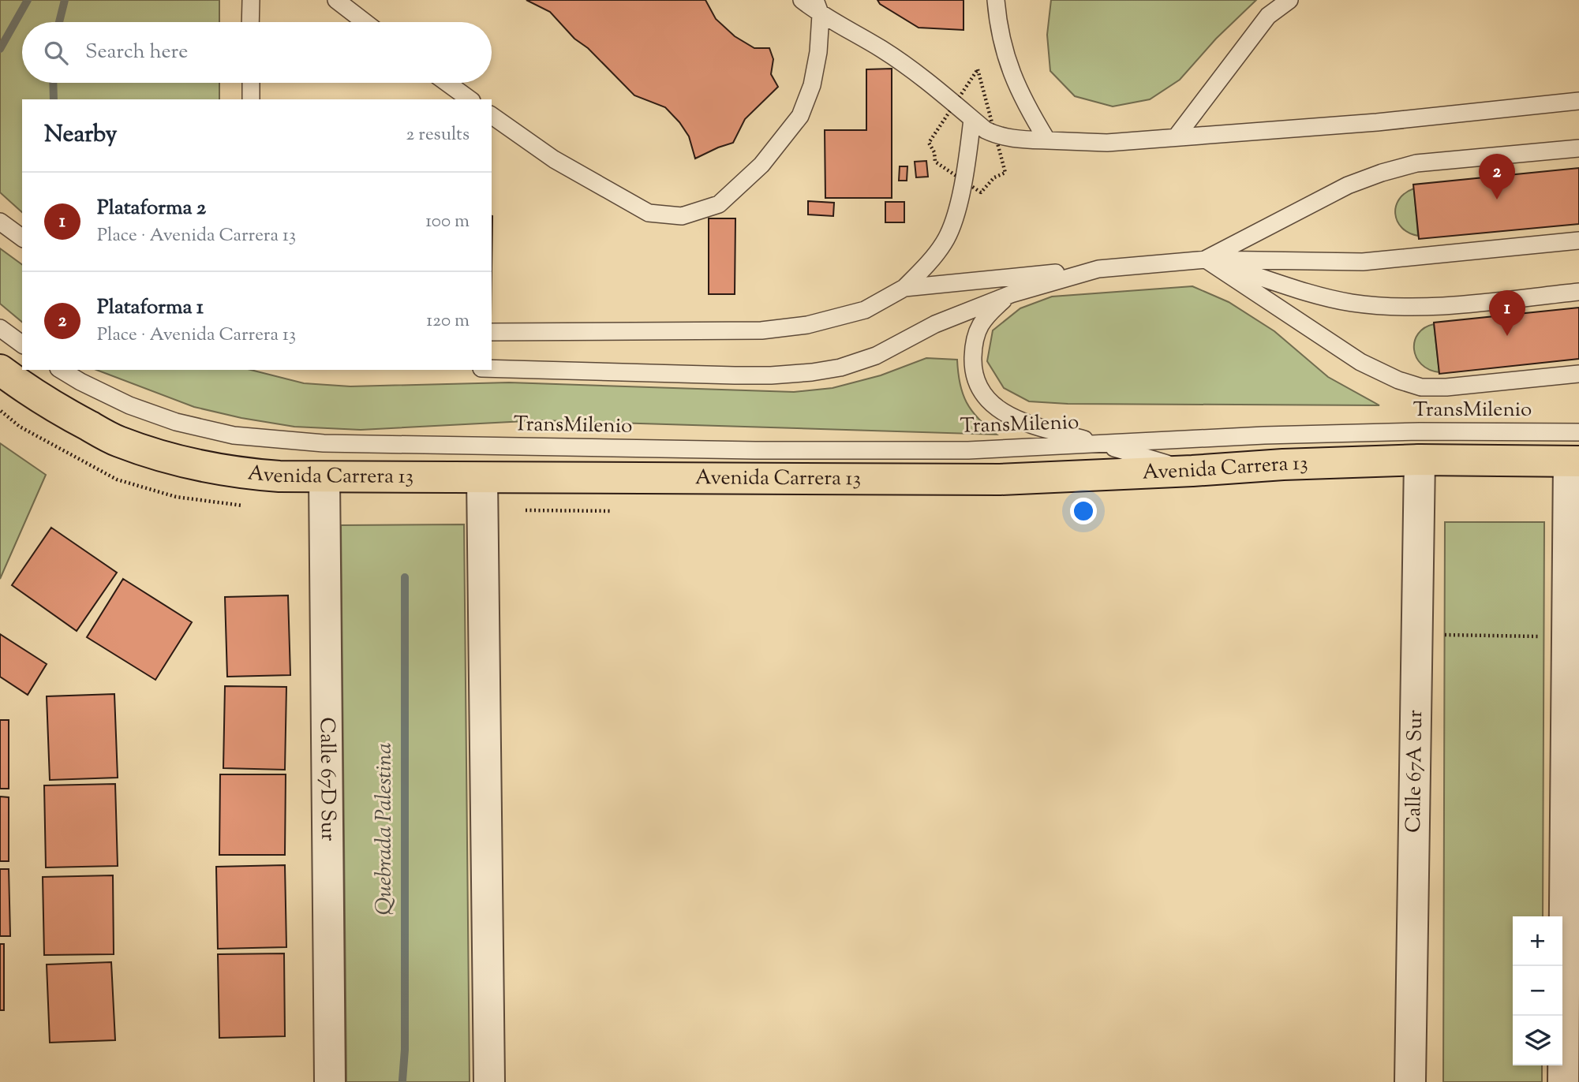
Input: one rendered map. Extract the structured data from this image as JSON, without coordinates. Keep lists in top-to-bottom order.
{
  "streets": {
    "main road": ["Avenida Carrera 13"],
    "street": ["Calle 67A Sur", "Calle 67D Sur"],
    "lane": ["TransMilenio"]
  },
  "crossings": [
    ["TransMilenio", "Avenida Carrera 13"],
    ["Avenida Carrera 13", "Calle 67A Sur"],
    ["Avenida Carrera 13", "Calle 67D Sur"]
  ],
  "water": ["Quebrada Palestina"],
  "page": {
    "search": "Search here",
    "heading": ["Nearby", "2 results"],
    "pins": ["2", "1"],
    "list": [
      {
        "mark": "1",
        "name": "Plataforma 2",
        "note": "Place · Avenida Carrera 13",
        "value": "100 m"
      },
      {
        "mark": "2",
        "name": "Plataforma 1",
        "note": "Place · Avenida Carrera 13",
        "value": "120 m"
      }
    ],
    "map_buttons": ["+", "−"]
  }
}
